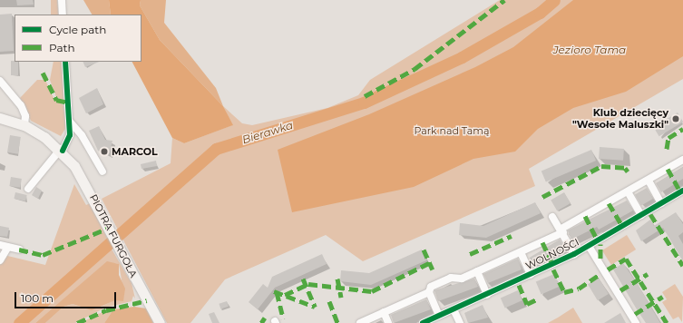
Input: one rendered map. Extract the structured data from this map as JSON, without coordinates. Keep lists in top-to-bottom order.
{
  "streets": {
    "main road": ["PIOTRA FURGOŁA"],
    "street": ["WOLNOŚCI"]
  },
  "water": ["Jezioro Tama", "Bierawka"],
  "parks": ["Park nad Tamą"],
  "places": ["Klub dziecięcy \"Wesołe Maluszki\"", "MARCOL"],
  "legend": ["Cycle path", "Path"],
  "scale_bar": "100 m"
}
